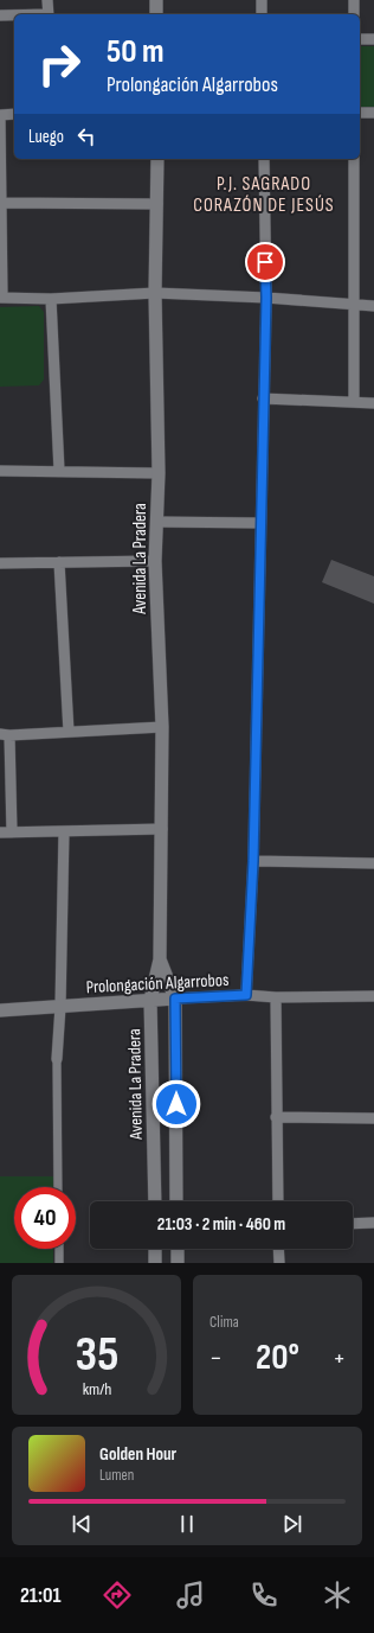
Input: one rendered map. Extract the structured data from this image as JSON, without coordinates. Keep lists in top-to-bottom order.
{
  "streets": {
    "street": ["Avenida La Pradera", "Prolongación Algarrobos"]
  },
  "crossings": [
    ["Avenida La Pradera", "Prolongación Algarrobos"]
  ],
  "districts": ["P.J. SAGRADO CORAZÓN DE JESÚS"],
  "page": {
    "turn": ["50 m", "Prolongación Algarrobos"],
    "then": "Luego",
    "limit": "40",
    "trip": "21:03 · 2 min · 460 m",
    "tile": "Clima",
    "heat": ["−", "20°", "+"],
    "song": ["Golden Hour", "Lumen"],
    "tabs": "21:01",
    "gauge": ["35", "km/h"]
  }
}
